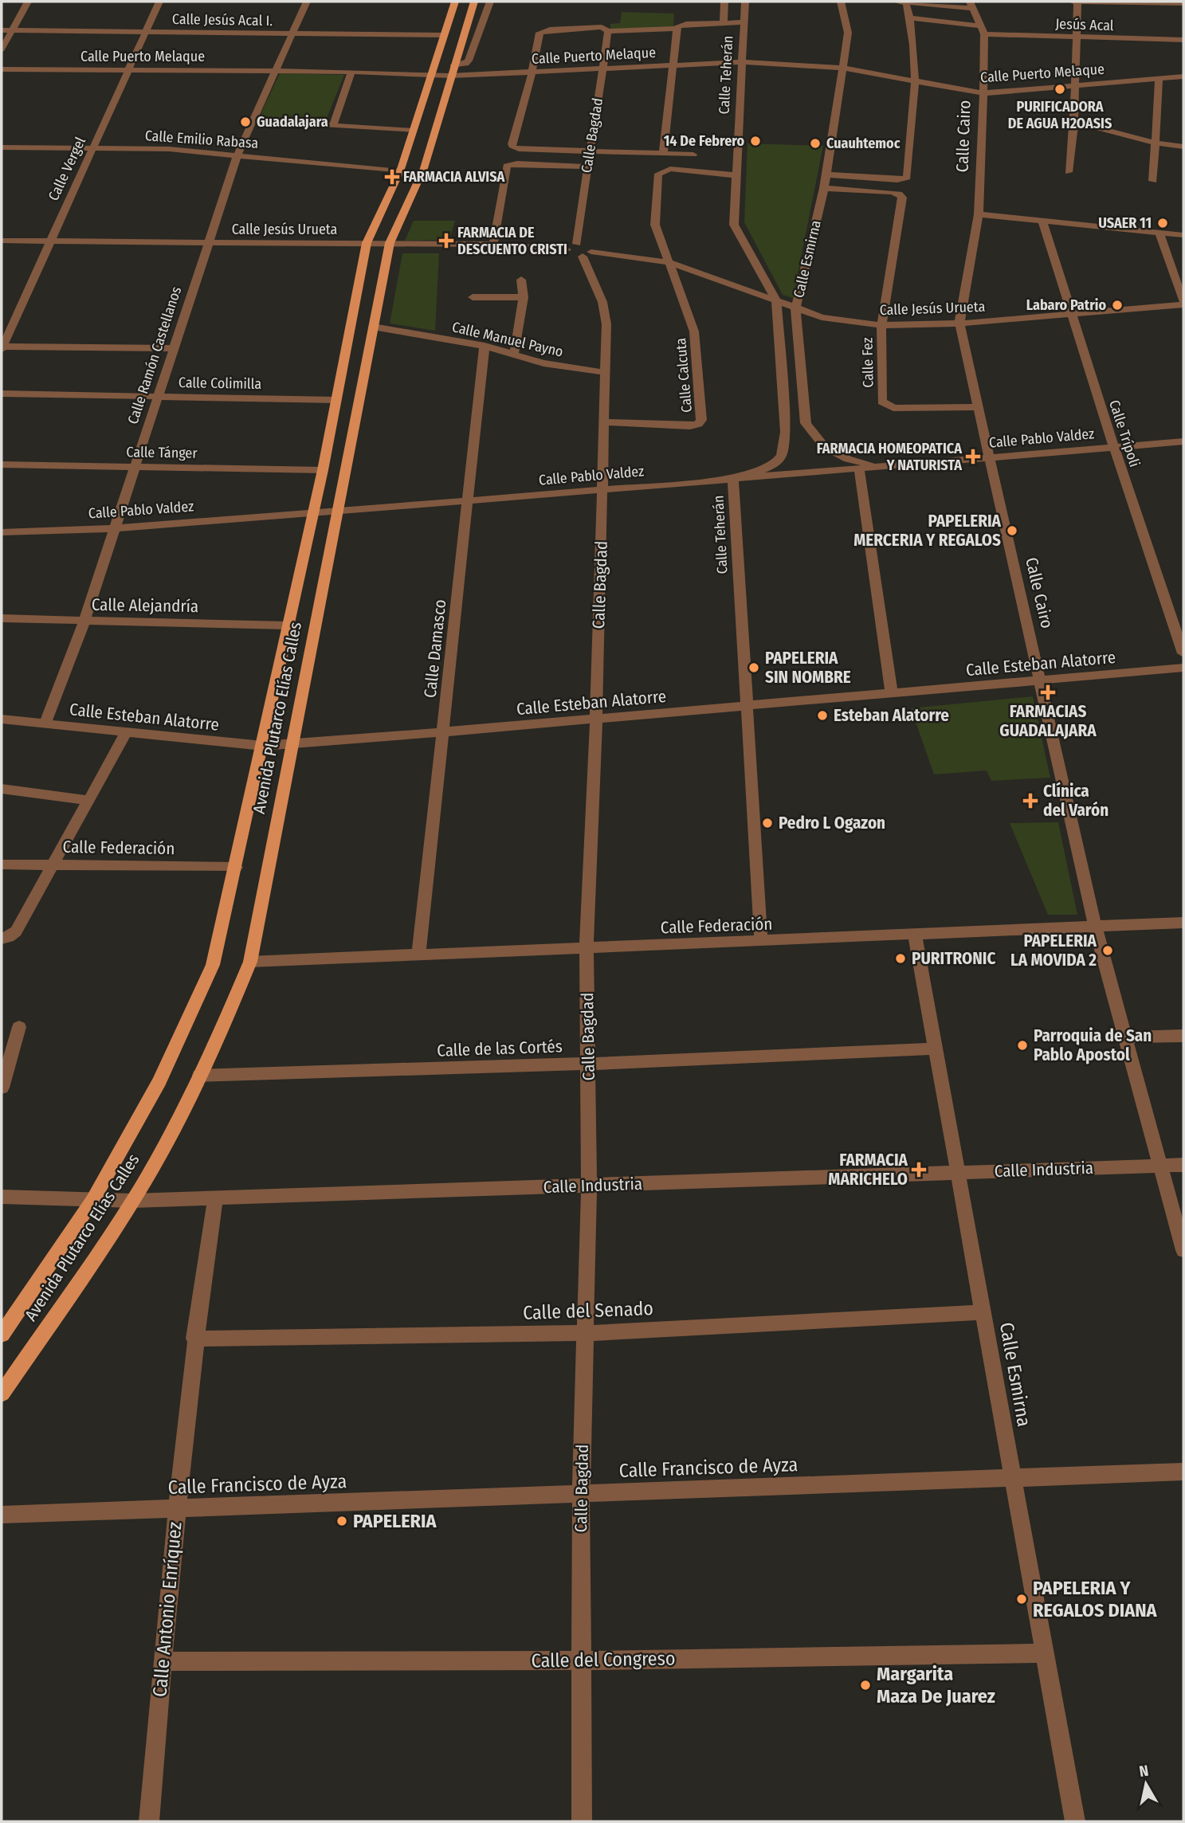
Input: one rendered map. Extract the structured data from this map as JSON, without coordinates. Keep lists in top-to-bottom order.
{
  "streets": {
    "main road": ["Avenida Plutarco Elías Calles"],
    "street": [
      "Calle Jesús Acal I.",
      "Jesús Acal",
      "Calle Puerto Melaque",
      "Calle Teherán",
      "Calle Bagdad",
      "Calle Cairo",
      "Calle Emilio Rabasa",
      "Calle Vergel",
      "Calle Jesús Urueta",
      "Calle Esmirna",
      "Calle Manuel Payno",
      "Calle Ramón Castellanos",
      "Calle Fez",
      "Calle Calcuta",
      "Calle Colimilla",
      "Calle Trípoli",
      "Calle Pablo Valdez",
      "Calle Tánger",
      "Calle Alejandría",
      "Calle Damasco",
      "Calle Esteban Alatorre",
      "Calle Federación",
      "Calle de las Cortés",
      "Calle Industria",
      "Calle del Senado",
      "Calle Francisco de Ayza",
      "Calle Antonio Enríquez",
      "Calle del Congreso"
    ]
  },
  "crossings": [
    ["Calle Jesús Acal I.", "Calle Vergel"],
    ["Calle Jesús Acal I.", "Calle Ramón Castellanos"],
    ["Calle Jesús Acal I.", "Avenida Plutarco Elías Calles"],
    ["Jesús Acal", "Calle Cairo"],
    ["Calle Puerto Melaque", "Calle Teherán"],
    ["Calle Puerto Melaque", "Calle Bagdad"],
    ["Calle Puerto Melaque", "Calle Cairo"],
    ["Calle Puerto Melaque", "Calle Vergel"],
    ["Calle Puerto Melaque", "Calle Esmirna"],
    ["Calle Puerto Melaque", "Calle Ramón Castellanos"],
    ["Calle Puerto Melaque", "Avenida Plutarco Elías Calles"],
    ["Calle Teherán", "Calle Jesús Urueta"],
    ["Calle Teherán", "Calle Calcuta"],
    ["Calle Teherán", "Calle Pablo Valdez"],
    ["Calle Teherán", "Calle Esteban Alatorre"],
    ["Calle Teherán", "Calle Federación"],
    ["Calle Bagdad", "Calle Jesús Urueta"],
    ["Calle Bagdad", "Calle Manuel Payno"],
    ["Calle Bagdad", "Calle Calcuta"],
    ["Calle Bagdad", "Calle Pablo Valdez"],
    ["Calle Bagdad", "Calle Esteban Alatorre"],
    ["Calle Bagdad", "Calle Federación"],
    ["Calle Bagdad", "Calle de las Cortés"],
    ["Calle Bagdad", "Calle Industria"],
    ["Calle Bagdad", "Calle del Senado"],
    ["Calle Bagdad", "Calle Francisco de Ayza"],
    ["Calle Bagdad", "Calle del Congreso"],
    ["Calle Cairo", "Calle Jesús Urueta"],
    ["Calle Cairo", "Calle Fez"],
    ["Calle Cairo", "Calle Pablo Valdez"],
    ["Calle Cairo", "Calle Esteban Alatorre"],
    ["Calle Cairo", "Calle Federación"],
    ["Calle Cairo", "Calle Industria"],
    ["Calle Emilio Rabasa", "Calle Vergel"],
    ["Calle Emilio Rabasa", "Calle Ramón Castellanos"],
    ["Calle Emilio Rabasa", "Avenida Plutarco Elías Calles"],
    ["Calle Vergel", "Calle Jesús Urueta"],
    ["Calle Jesús Urueta", "Calle Esmirna"],
    ["Calle Jesús Urueta", "Calle Ramón Castellanos"],
    ["Calle Jesús Urueta", "Calle Fez"],
    ["Calle Jesús Urueta", "Calle Calcuta"],
    ["Calle Jesús Urueta", "Calle Trípoli"],
    ["Calle Jesús Urueta", "Avenida Plutarco Elías Calles"],
    ["Calle Esmirna", "Calle Fez"],
    ["Calle Esmirna", "Calle Pablo Valdez"],
    ["Calle Esmirna", "Calle Federación"],
    ["Calle Esmirna", "Calle de las Cortés"],
    ["Calle Esmirna", "Calle Industria"],
    ["Calle Esmirna", "Calle del Senado"],
    ["Calle Esmirna", "Calle Francisco de Ayza"],
    ["Calle Esmirna", "Calle del Congreso"],
    ["Calle Manuel Payno", "Calle Damasco"],
    ["Calle Manuel Payno", "Avenida Plutarco Elías Calles"],
    ["Calle Ramón Castellanos", "Calle Colimilla"],
    ["Calle Ramón Castellanos", "Calle Pablo Valdez"],
    ["Calle Ramón Castellanos", "Calle Tánger"],
    ["Calle Ramón Castellanos", "Calle Alejandría"],
    ["Calle Ramón Castellanos", "Calle Esteban Alatorre"],
    ["Calle Colimilla", "Avenida Plutarco Elías Calles"],
    ["Calle Trípoli", "Calle Pablo Valdez"],
    ["Calle Pablo Valdez", "Calle Damasco"],
    ["Calle Pablo Valdez", "Avenida Plutarco Elías Calles"],
    ["Calle Tánger", "Avenida Plutarco Elías Calles"],
    ["Calle Alejandría", "Avenida Plutarco Elías Calles"],
    ["Calle Damasco", "Calle Esteban Alatorre"],
    ["Calle Damasco", "Calle Federación"],
    ["Calle Esteban Alatorre", "Avenida Plutarco Elías Calles"],
    ["Avenida Plutarco Elías Calles", "Calle Federación"],
    ["Avenida Plutarco Elías Calles", "Calle de las Cortés"],
    ["Avenida Plutarco Elías Calles", "Calle Industria"],
    ["Calle Industria", "Calle Antonio Enríquez"],
    ["Calle del Senado", "Calle Antonio Enríquez"],
    ["Calle Francisco de Ayza", "Calle Antonio Enríquez"],
    ["Calle Antonio Enríquez", "Calle del Congreso"]
  ],
  "places": {
    "other": [
      "PURIFICADORA DE AGUA H2OASIS",
      "Guadalajara",
      "14 De Febrero",
      "Cuauhtemoc",
      "USAER 11",
      "Labaro Patrio",
      "PAPELERIA MERCERIA Y REGALOS",
      "PAPELERIA SIN NOMBRE",
      "Esteban Alatorre",
      "Pedro L Ogazon",
      "PAPELERIA LA MOVIDA 2",
      "PURITRONIC",
      "Parroquia de San Pablo Apostol",
      "PAPELERIA",
      "PAPELERIA Y REGALOS DIANA",
      "Margarita Maza De Juarez"
    ],
    "health": [
      "FARMACIA ALVISA",
      "FARMACIA DE DESCUENTO CRISTI",
      "FARMACIA HOMEOPATICA Y NATURISTA",
      "FARMACIAS GUADALAJARA",
      "Clínica del Varón",
      "FARMACIA MARICHELO"
    ]
  },
  "north": "top"
}
